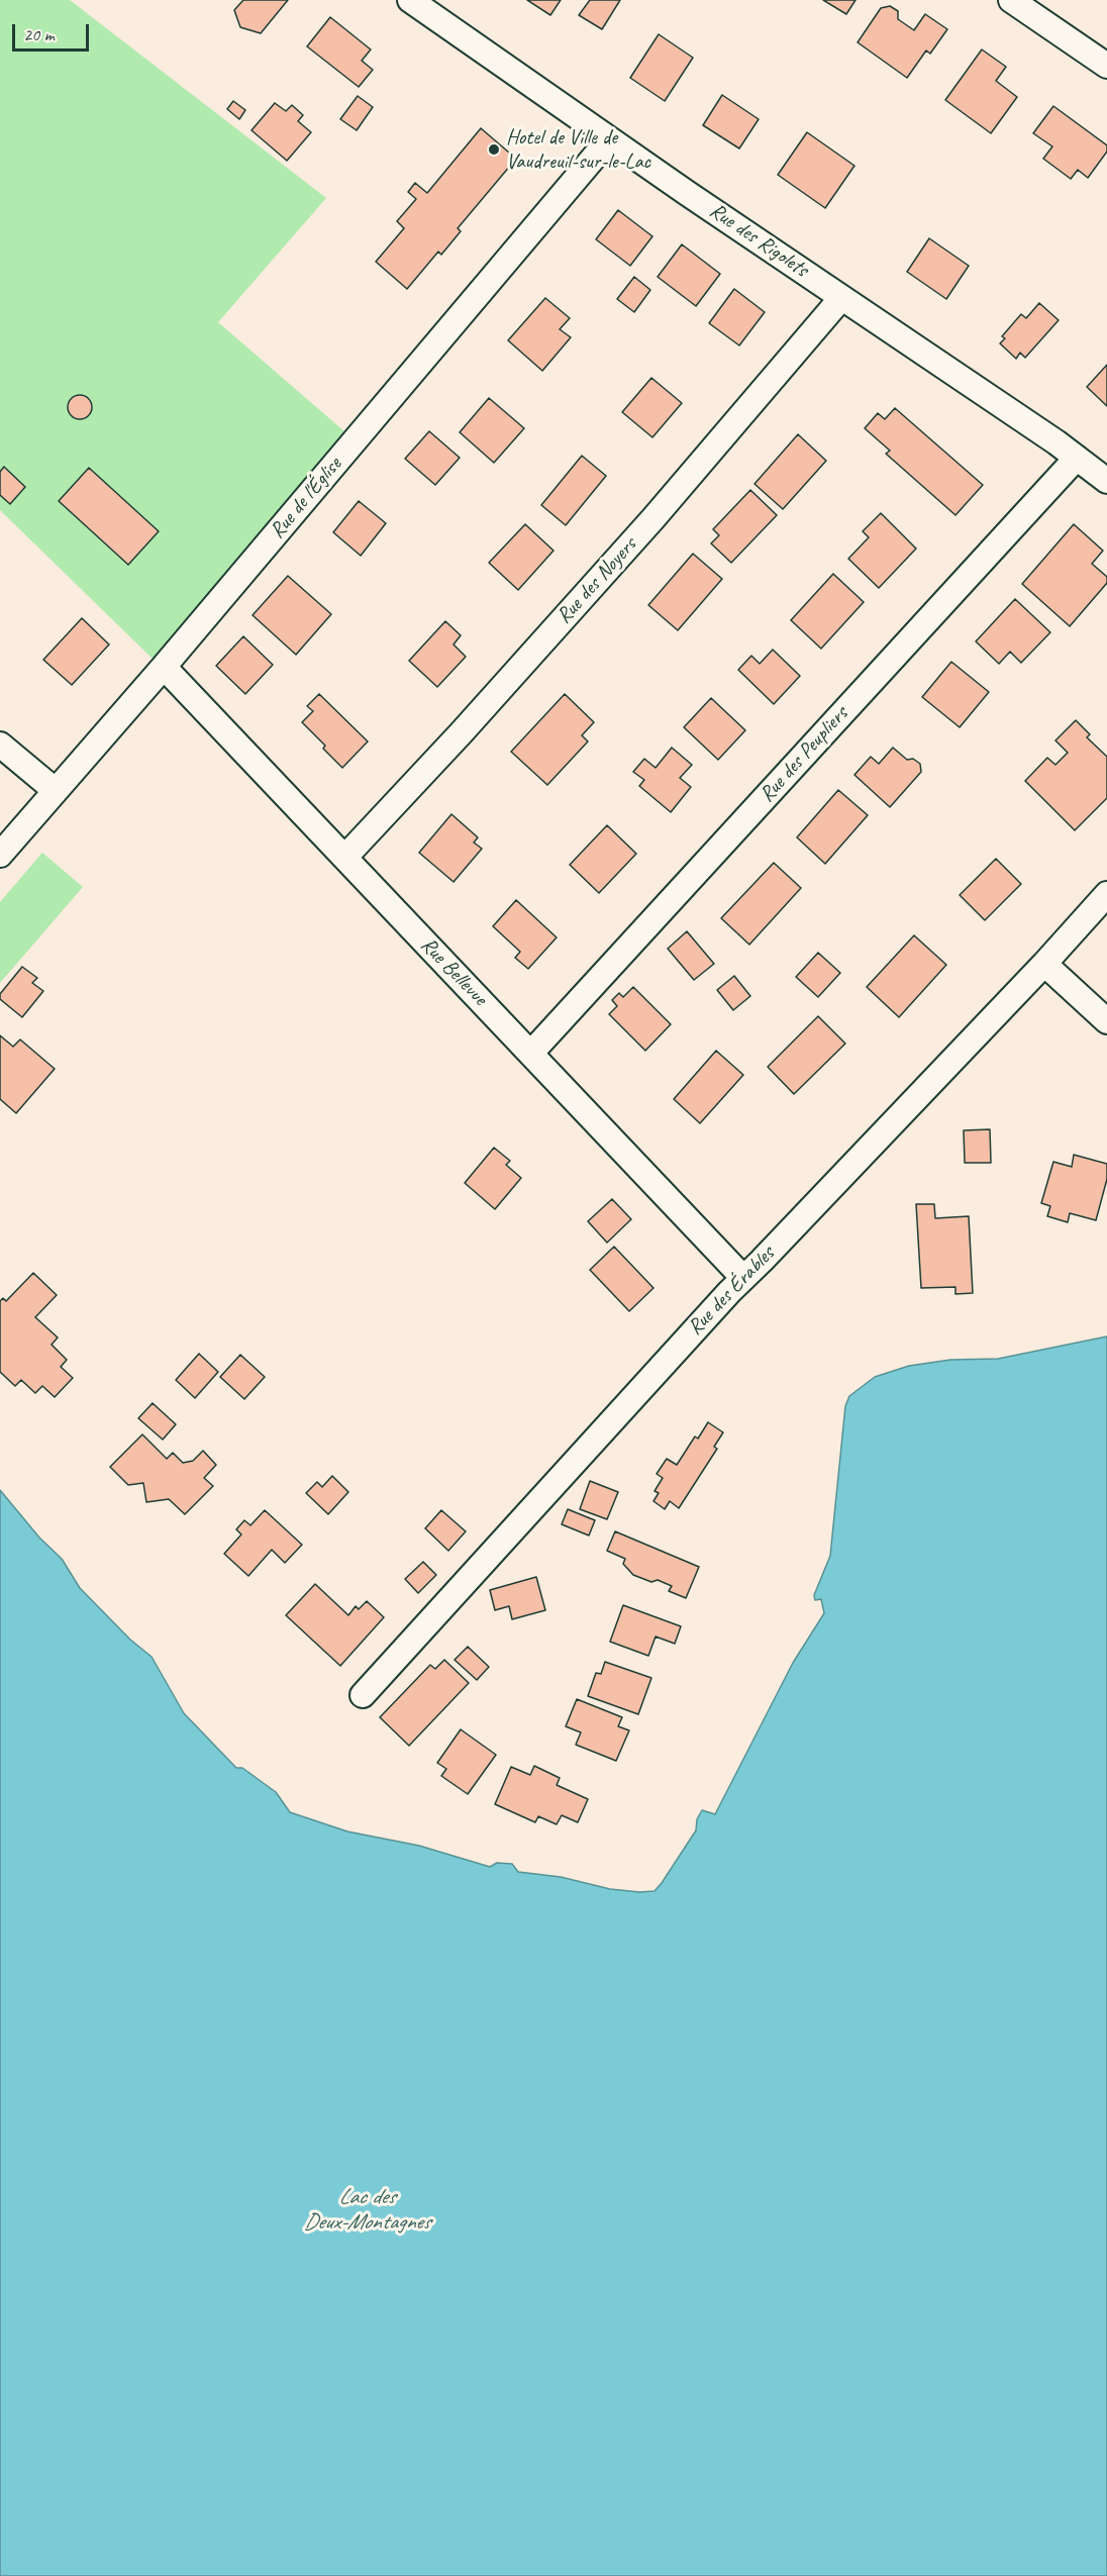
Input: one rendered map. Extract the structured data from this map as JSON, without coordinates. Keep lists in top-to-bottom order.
{
  "streets": {
    "street": [
      "Rue des Rigolets",
      "Rue de l'Église",
      "Rue des Noyers",
      "Rue des Peupliers",
      "Rue Bellevue",
      "Rue des Érables"
    ]
  },
  "crossings": [
    ["Rue des Rigolets", "Rue de l'Église"],
    ["Rue des Rigolets", "Rue des Noyers"],
    ["Rue des Rigolets", "Rue des Peupliers"],
    ["Rue de l'Église", "Rue Bellevue"],
    ["Rue des Noyers", "Rue Bellevue"],
    ["Rue des Peupliers", "Rue Bellevue"],
    ["Rue Bellevue", "Rue des Érables"]
  ],
  "water": ["Lac des Deux-Montagnes"],
  "places": ["Hotel de Ville de Vaudreuil-sur-le-Lac"],
  "scale_bar": "20 m"
}
